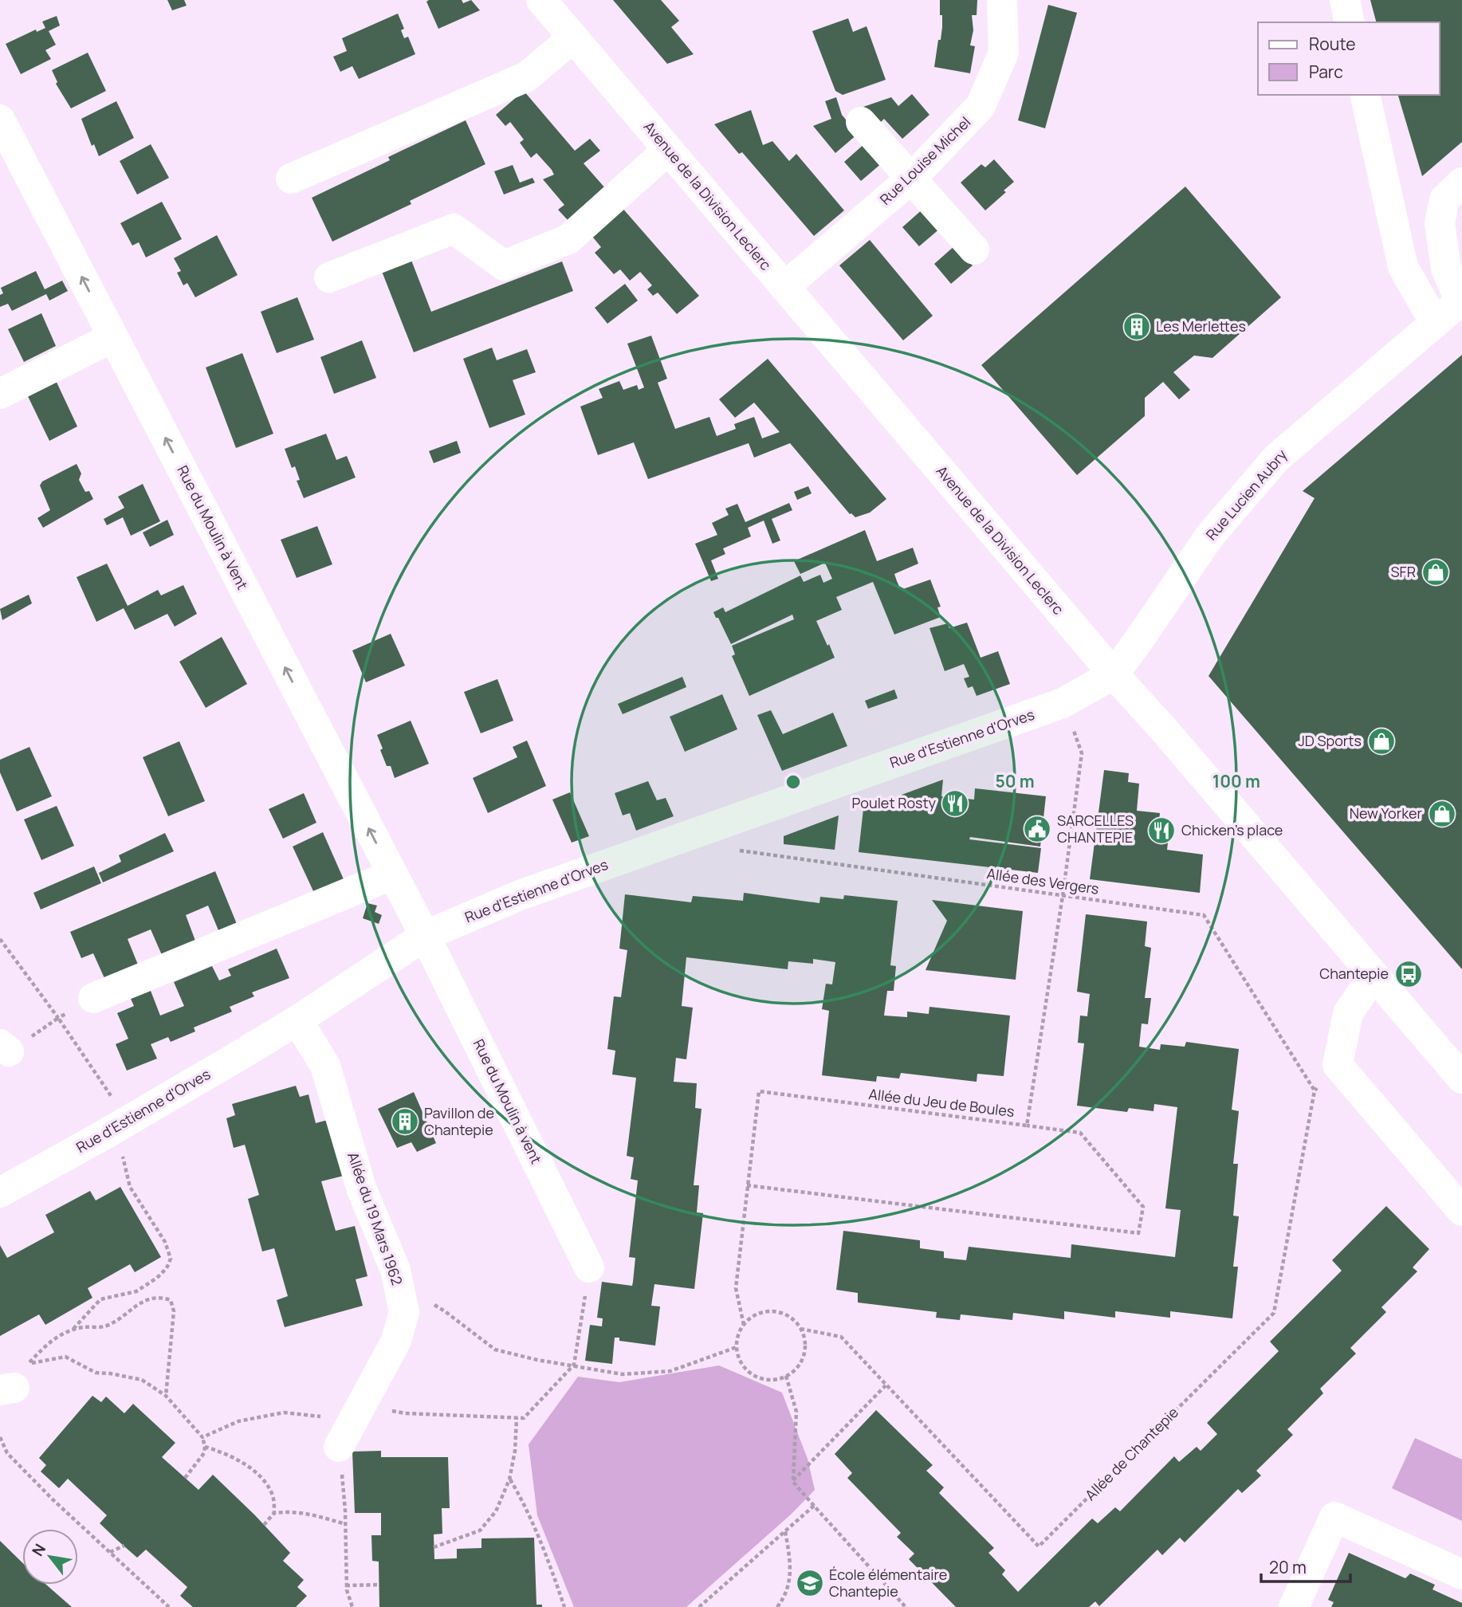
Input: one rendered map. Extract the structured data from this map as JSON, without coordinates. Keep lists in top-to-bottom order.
{
  "streets": {
    "street": [
      "Rue Louise Michel",
      "Avenue de la Division Leclerc",
      "Rue Lucien Aubry",
      "Rue du Moulin à Vent",
      "Rue d'Estienne d'Orves",
      "Rue du Moulin à vent",
      "Allée du 19 Mars 1962"
    ],
    "path": ["Allée des Vergers", "Allée du Jeu de Boules", "Allée de Chantepie"]
  },
  "crossings": [
    ["Rue Louise Michel", "Avenue de la Division Leclerc"],
    ["Avenue de la Division Leclerc", "Rue Lucien Aubry"],
    ["Avenue de la Division Leclerc", "Rue d'Estienne d'Orves"],
    ["Rue Lucien Aubry", "Rue d'Estienne d'Orves"],
    ["Rue du Moulin à Vent", "Rue d'Estienne d'Orves"],
    ["Rue du Moulin à Vent", "Rue du Moulin à vent"],
    ["Rue d'Estienne d'Orves", "Rue du Moulin à vent"],
    ["Rue d'Estienne d'Orves", "Allée du Jeu de Boules"],
    ["Rue d'Estienne d'Orves", "Allée du 19 Mars 1962"],
    ["Allée des Vergers", "Allée du Jeu de Boules"],
    ["Allée des Vergers", "Allée de Chantepie"],
    ["Allée du Jeu de Boules", "Allée de Chantepie"]
  ],
  "one_way": ["Rue du Moulin à Vent"],
  "places": {
    "building": ["Les Merlettes", "Pavillon de Chantepie"],
    "shop": ["SFR", "JD Sports", "New Yorker"],
    "restaurant": ["Poulet Rosty", "Chicken's place"],
    "public building": ["SARCELLES CHANTEPIE"],
    "bus stop": ["Chantepie"],
    "school or university": ["École élémentaire Chantepie"]
  },
  "legend": ["Route", "Parc"],
  "scale_bar": "20 m",
  "north": "top left",
  "rings": ["50 m", "100 m"]
}
